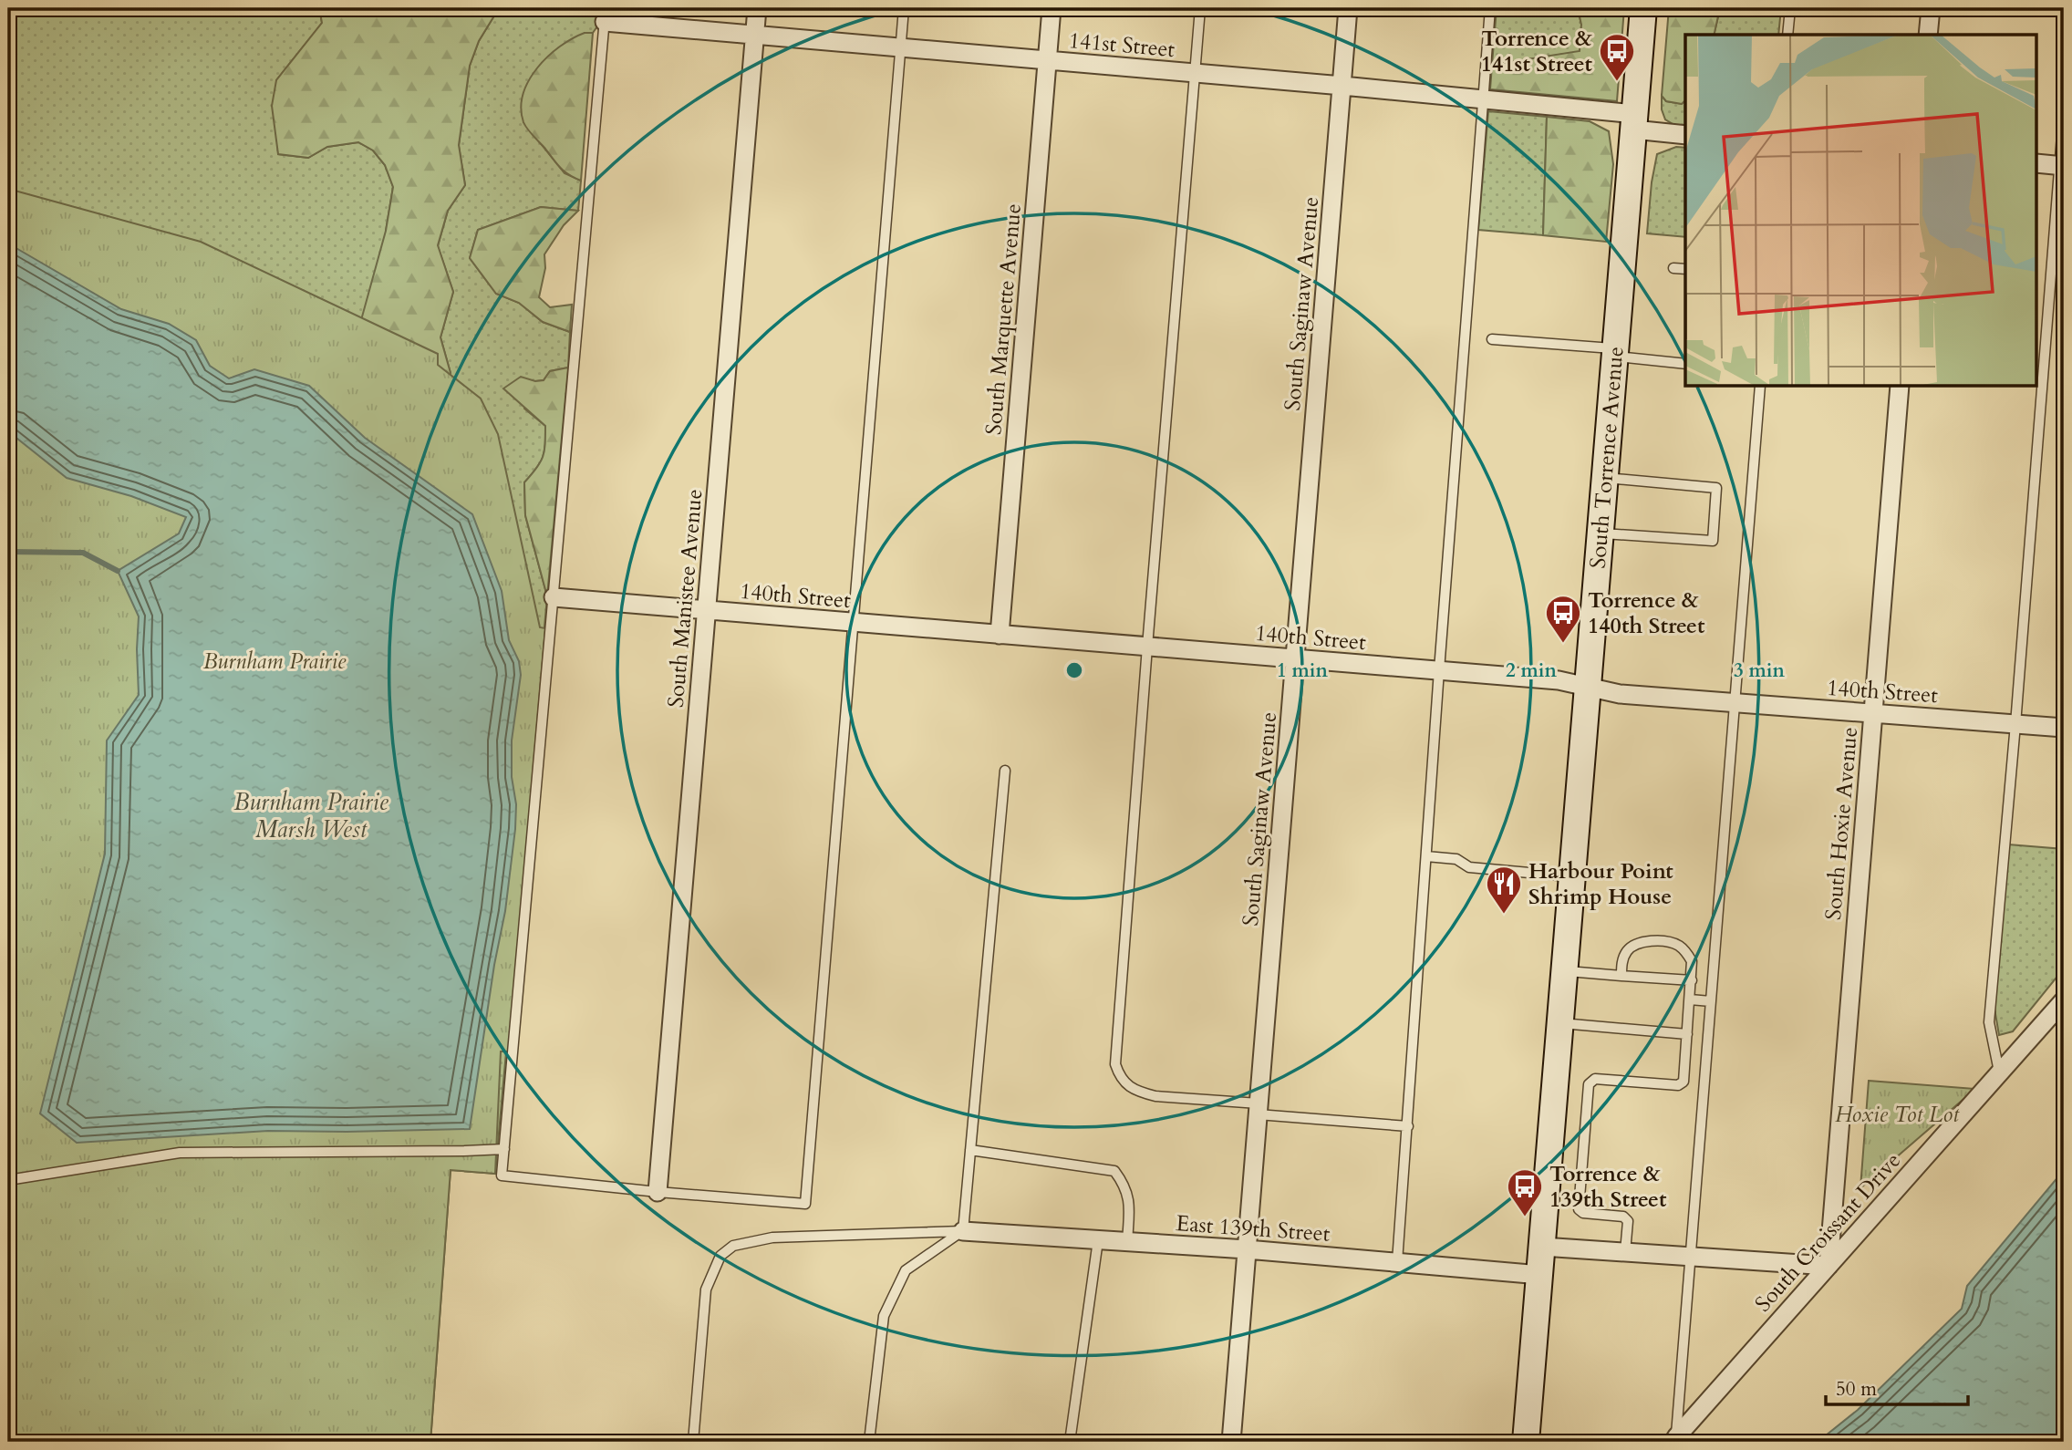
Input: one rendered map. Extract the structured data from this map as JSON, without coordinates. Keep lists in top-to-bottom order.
{
  "streets": {
    "main road": ["South Torrence Avenue"],
    "street": [
      "141st Street",
      "South Saginaw Avenue",
      "South Marquette Avenue",
      "140th Street",
      "South Manistee Avenue",
      "South Hoxie Avenue",
      "East 139th Street",
      "South Croissant Drive"
    ]
  },
  "crossings": [
    ["141st Street", "South Saginaw Avenue"],
    ["141st Street", "South Marquette Avenue"],
    ["141st Street", "South Torrence Avenue"],
    ["141st Street", "South Manistee Avenue"],
    ["South Saginaw Avenue", "140th Street"],
    ["South Saginaw Avenue", "East 139th Street"],
    ["South Marquette Avenue", "140th Street"],
    ["South Torrence Avenue", "140th Street"],
    ["South Torrence Avenue", "East 139th Street"],
    ["140th Street", "South Manistee Avenue"],
    ["140th Street", "South Hoxie Avenue"],
    ["South Hoxie Avenue", "South Croissant Drive"]
  ],
  "water": ["Burnham Prairie Marsh West"],
  "parks": ["Burnham Prairie", "Hoxie Tot Lot"],
  "places": {
    "bus stop": ["Torrence & 141st Street", "Torrence & 140th Street", "Torrence & 139th Street"],
    "restaurant": ["Harbour Point Shrimp House"]
  },
  "scale_bar": "50 m",
  "rings": ["1 min", "2 min", "3 min"]
}
